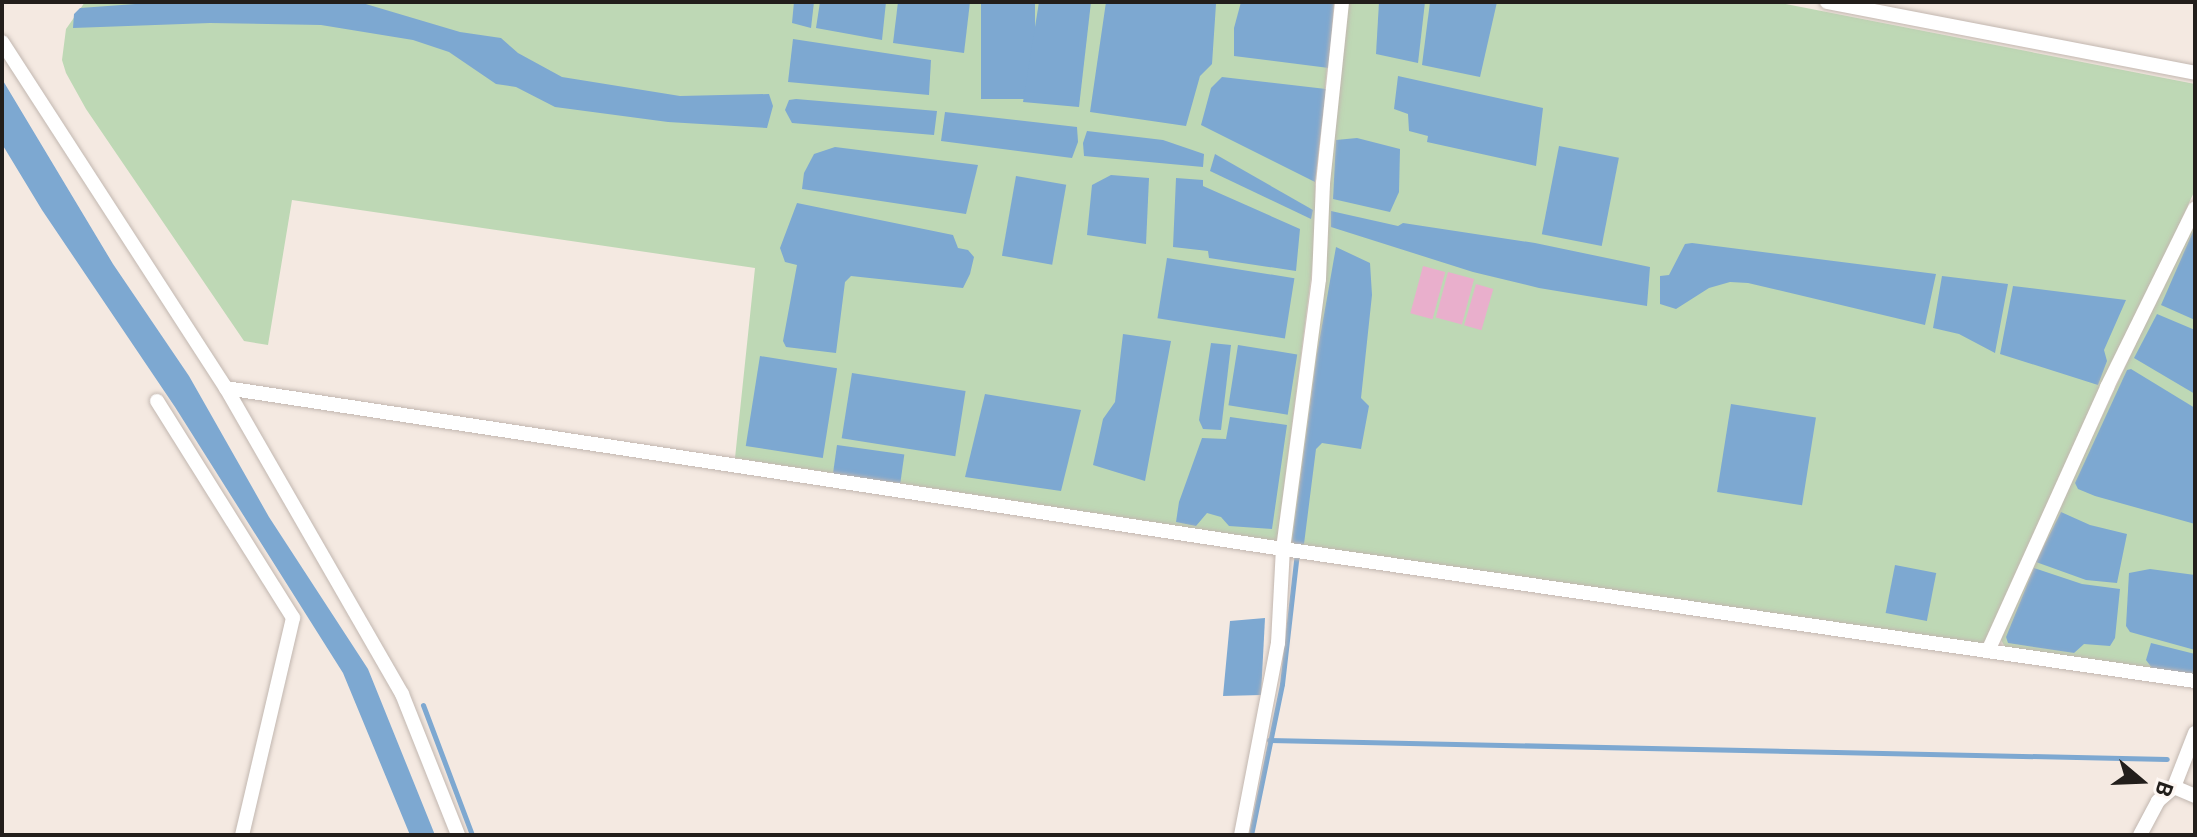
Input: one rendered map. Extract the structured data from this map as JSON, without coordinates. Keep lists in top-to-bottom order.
{
  "north": "right"
}
